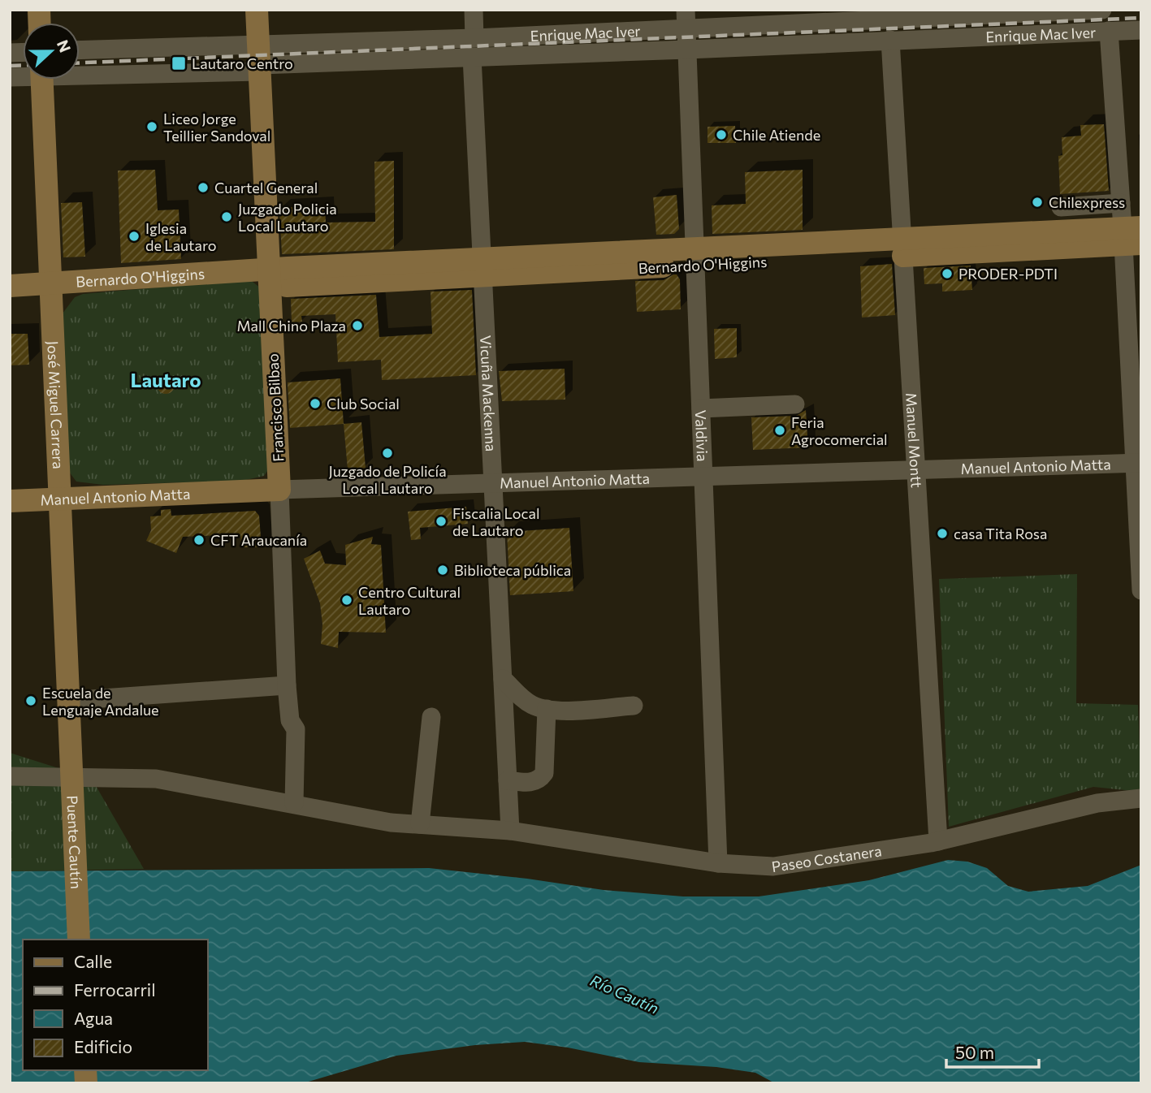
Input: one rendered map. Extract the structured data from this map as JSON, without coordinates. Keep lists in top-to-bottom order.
{
  "streets": {
    "main road": [
      "Bernardo O'Higgins",
      "José Miguel Carrera",
      "Francisco Bilbao",
      "Manuel Antonio Matta",
      "Puente Cautín"
    ],
    "street": [
      "Enrique Mac Iver",
      "Vicuña Mackenna",
      "Valdivia",
      "Manuel Montt",
      "Paseo Costanera"
    ]
  },
  "crossings": [
    ["Enrique Mac Iver", "Vicuña Mackenna"],
    ["Enrique Mac Iver", "Francisco Bilbao"],
    ["Enrique Mac Iver", "Valdivia"],
    ["Enrique Mac Iver", "Manuel Montt"],
    ["Bernardo O'Higgins", "Vicuña Mackenna"],
    ["Bernardo O'Higgins", "José Miguel Carrera"],
    ["Bernardo O'Higgins", "Francisco Bilbao"],
    ["Bernardo O'Higgins", "Valdivia"],
    ["Bernardo O'Higgins", "Manuel Montt"],
    ["Vicuña Mackenna", "Manuel Antonio Matta"],
    ["Vicuña Mackenna", "Paseo Costanera"],
    ["José Miguel Carrera", "Manuel Antonio Matta"],
    ["José Miguel Carrera", "Puente Cautín"],
    ["Francisco Bilbao", "Manuel Antonio Matta"],
    ["Francisco Bilbao", "Paseo Costanera"],
    ["Valdivia", "Manuel Antonio Matta"],
    ["Valdivia", "Paseo Costanera"],
    ["Manuel Montt", "Manuel Antonio Matta"],
    ["Manuel Montt", "Paseo Costanera"]
  ],
  "districts": ["Lautaro"],
  "water": ["Río Cautín"],
  "places": {
    "transit": ["Lautaro Centro"],
    "other": [
      "Liceo Jorge Teillier Sandoval",
      "Chile Atiende",
      "Cuartel General",
      "Chilexpress",
      "Juzgado Policia Local Lautaro",
      "Iglesia de Lautaro",
      "PRODER-PDTI",
      "Mall Chino Plaza",
      "Club Social",
      "Feria Agrocomercial",
      "Juzgado de Policía Local Lautaro",
      "Fiscalia Local de Lautaro",
      "casa Tita Rosa",
      "CFT Araucanía",
      "Biblioteca pública",
      "Centro Cultural Lautaro",
      "Escuela de Lenguaje Andalue"
    ]
  },
  "legend": [
    "Calle",
    "Ferrocarril",
    "Agua",
    "Edificio"
  ],
  "scale_bar": "50 m",
  "north": "right"
}
